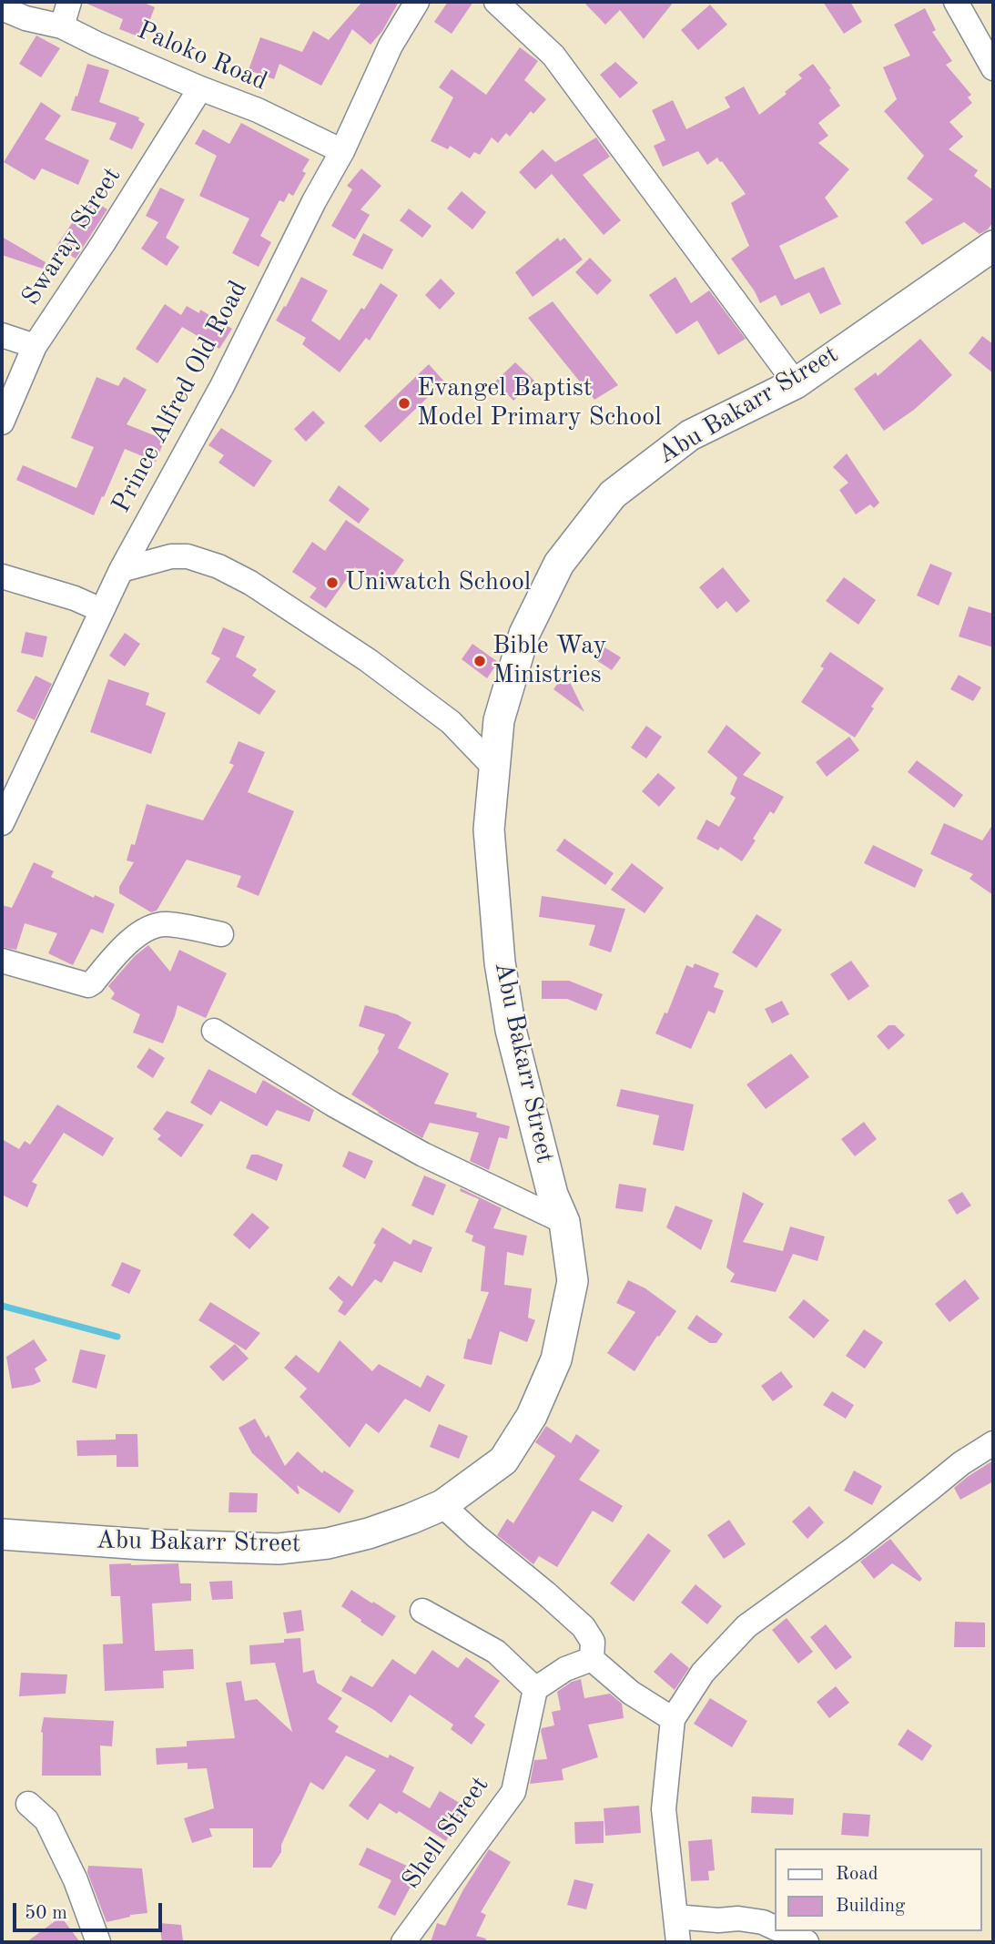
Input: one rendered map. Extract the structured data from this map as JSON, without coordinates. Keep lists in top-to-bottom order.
{
  "streets": {
    "street": [
      "Paloko Road",
      "Swaray Street",
      "Prince Alfred Old Road",
      "Abu Bakarr Street",
      "Shell Street"
    ]
  },
  "crossings": [
    ["Paloko Road", "Swaray Street"],
    ["Paloko Road", "Prince Alfred Old Road"]
  ],
  "places": ["Evangel Baptist Model Primary School", "Uniwatch School", "Bible Way Ministries"],
  "legend": ["Road", "Building"],
  "scale_bar": "50 m"
}
